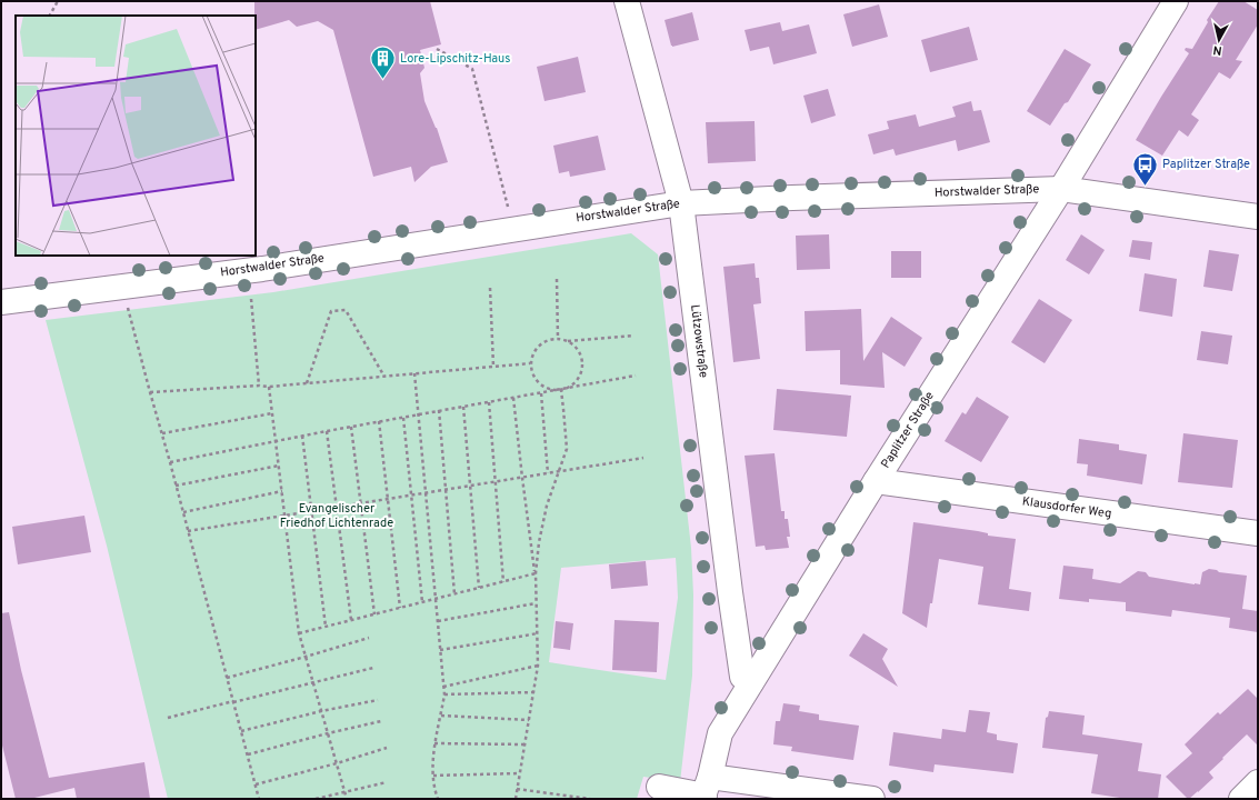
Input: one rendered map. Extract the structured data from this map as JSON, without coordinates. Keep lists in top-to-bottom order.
{
  "streets": {
    "street": [
      "Horstwalder Straße",
      "Lützowstraße",
      "Paplitzer Straße",
      "Klausdorfer Weg"
    ]
  },
  "crossings": [
    ["Horstwalder Straße", "Lützowstraße"],
    ["Horstwalder Straße", "Paplitzer Straße"],
    ["Lützowstraße", "Paplitzer Straße"],
    ["Paplitzer Straße", "Klausdorfer Weg"]
  ],
  "parks": ["Evangelischer Friedhof Lichtenrade"],
  "places": {
    "building": ["Lore-Lipschitz-Haus"],
    "bus stop": ["Paplitzer Straße"]
  },
  "north": "bottom"
}
